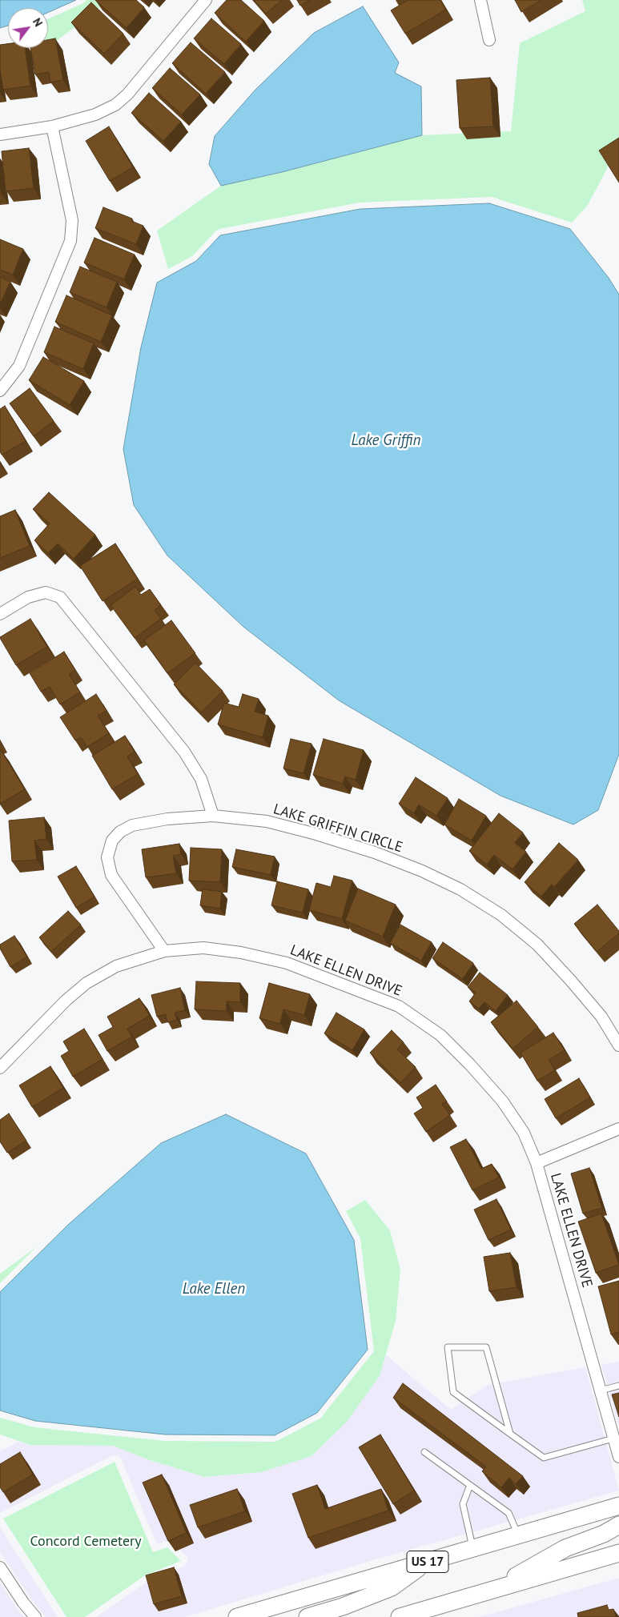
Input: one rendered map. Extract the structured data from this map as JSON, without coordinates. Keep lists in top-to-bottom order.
{
  "streets": {
    "main road": ["US 17"],
    "street": ["LAKE GRIFFIN CIRCLE", "LAKE ELLEN DRIVE"]
  },
  "crossings": [
    ["LAKE GRIFFIN CIRCLE", "LAKE ELLEN DRIVE"]
  ],
  "water": ["Lake Griffin", "Lake Ellen"],
  "parks": ["Concord Cemetery"],
  "north": "top right"
}
